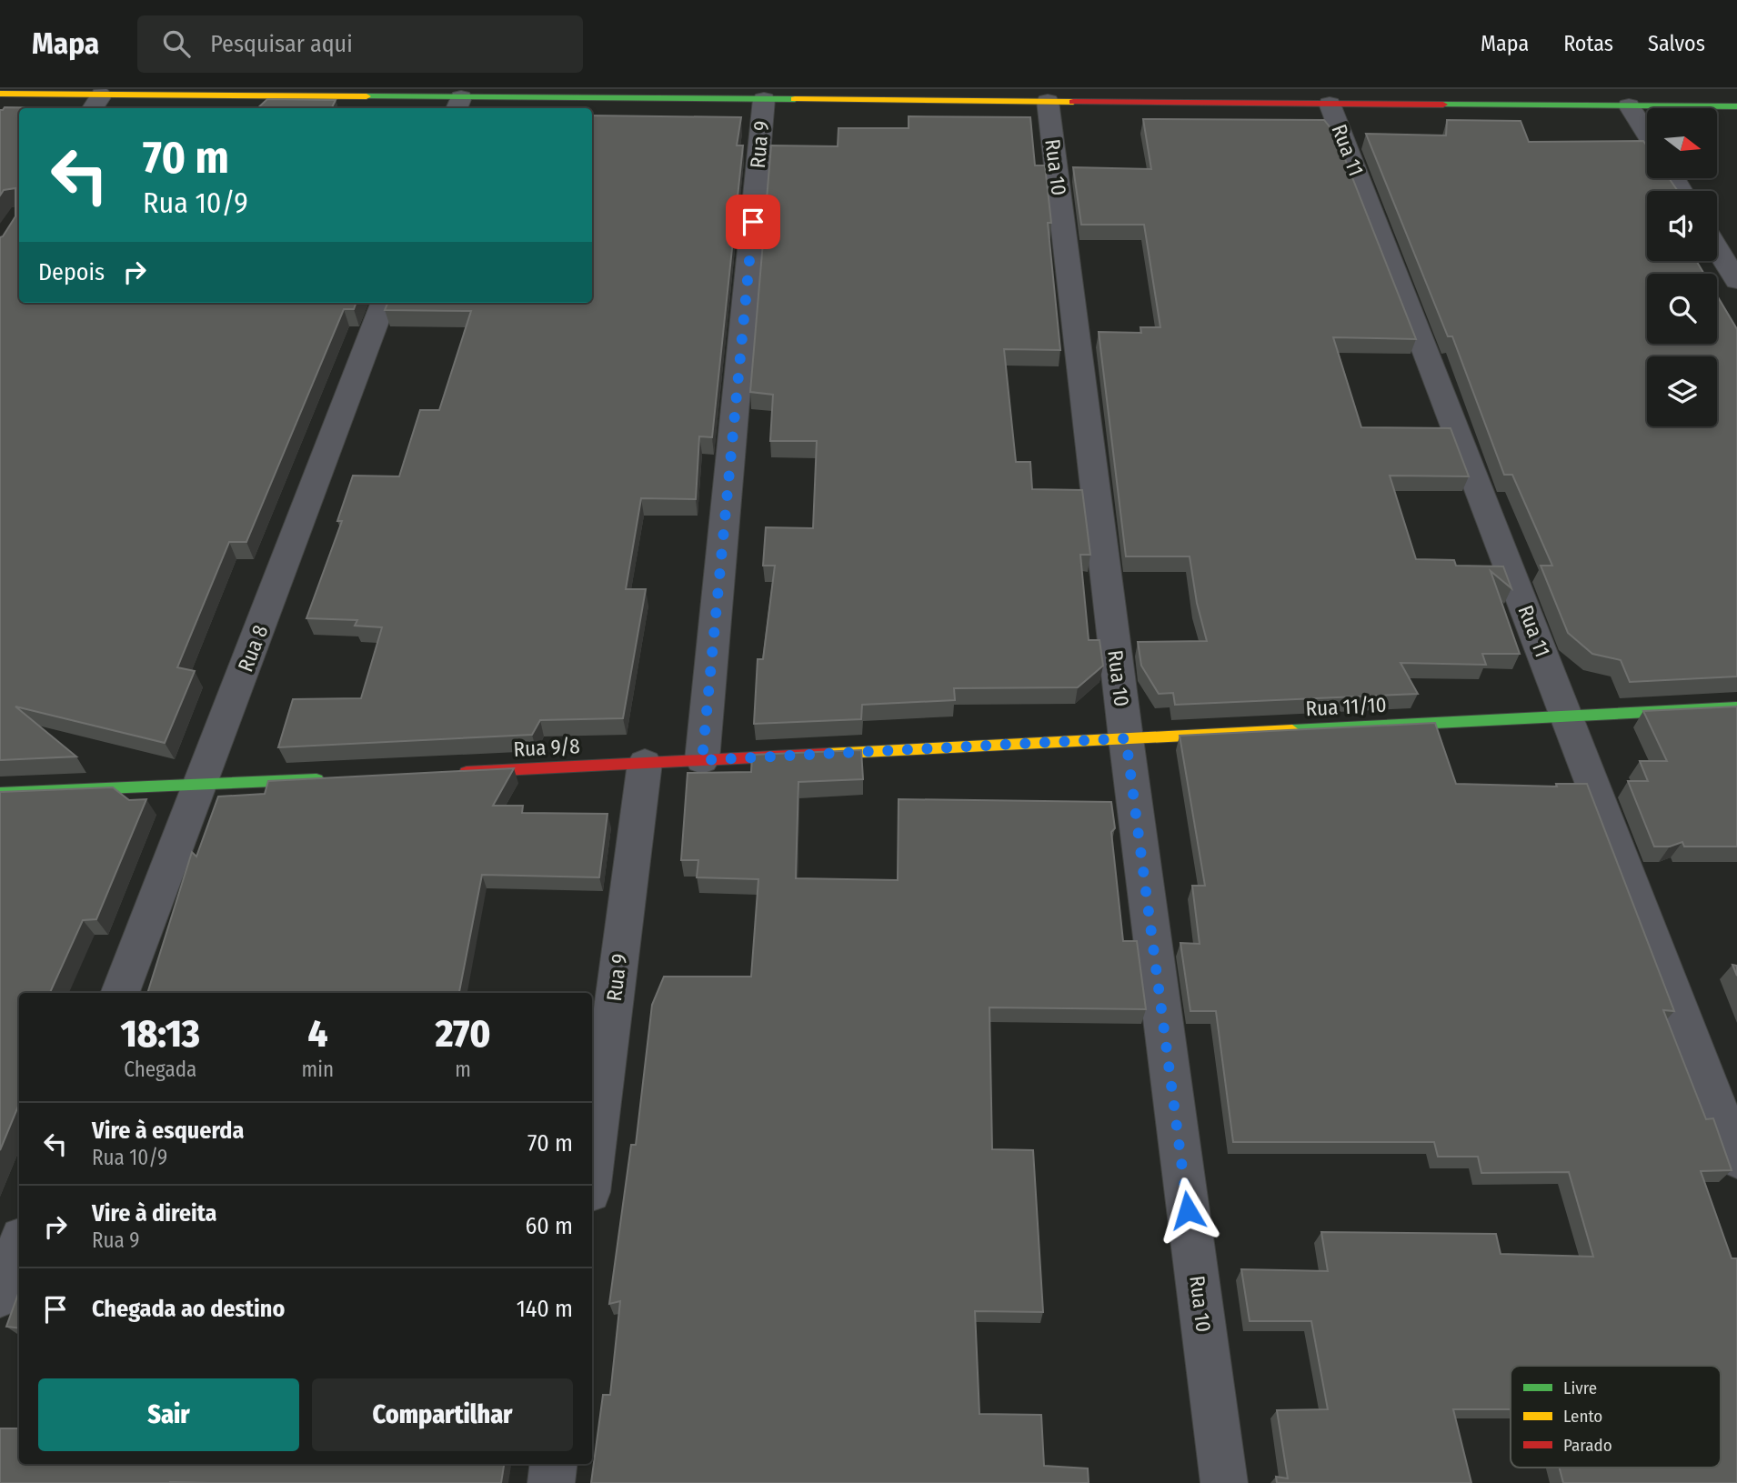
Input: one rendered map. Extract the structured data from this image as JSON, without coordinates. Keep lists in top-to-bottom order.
{
  "streets": {
    "street": [
      "Rua 9",
      "Rua 11",
      "Rua 10",
      "Rua 8",
      "Rua 11/10",
      "Rua 9/8"
    ]
  },
  "crossings": [
    ["Rua 9", "Rua 11/10"],
    ["Rua 9", "Rua 9/8"],
    ["Rua 11", "Rua 11/10"],
    ["Rua 10", "Rua 11/10"],
    ["Rua 11/10", "Rua 9/8"]
  ],
  "legend": ["Livre", "Lento", "Parado"],
  "north": "right",
  "page": {
    "header": "Mapa",
    "search": "Pesquisar aqui",
    "nav": ["Mapa", "Rotas", "Salvos"],
    "turn": ["70 m", "Rua 10/9"],
    "then": "Depois",
    "eta": [
      "18:13",
      "Chegada",
      "4",
      "min",
      "270",
      "m"
    ],
    "list": [
      {
        "name": "Vire à esquerda",
        "note": "Rua 10/9",
        "value": "70 m"
      },
      {
        "name": "Vire à direita",
        "note": "Rua 9",
        "value": "60 m"
      },
      {
        "name": "Chegada ao destino",
        "value": "140 m"
      }
    ],
    "buttons": ["Sair", "Compartilhar"]
  }
}
